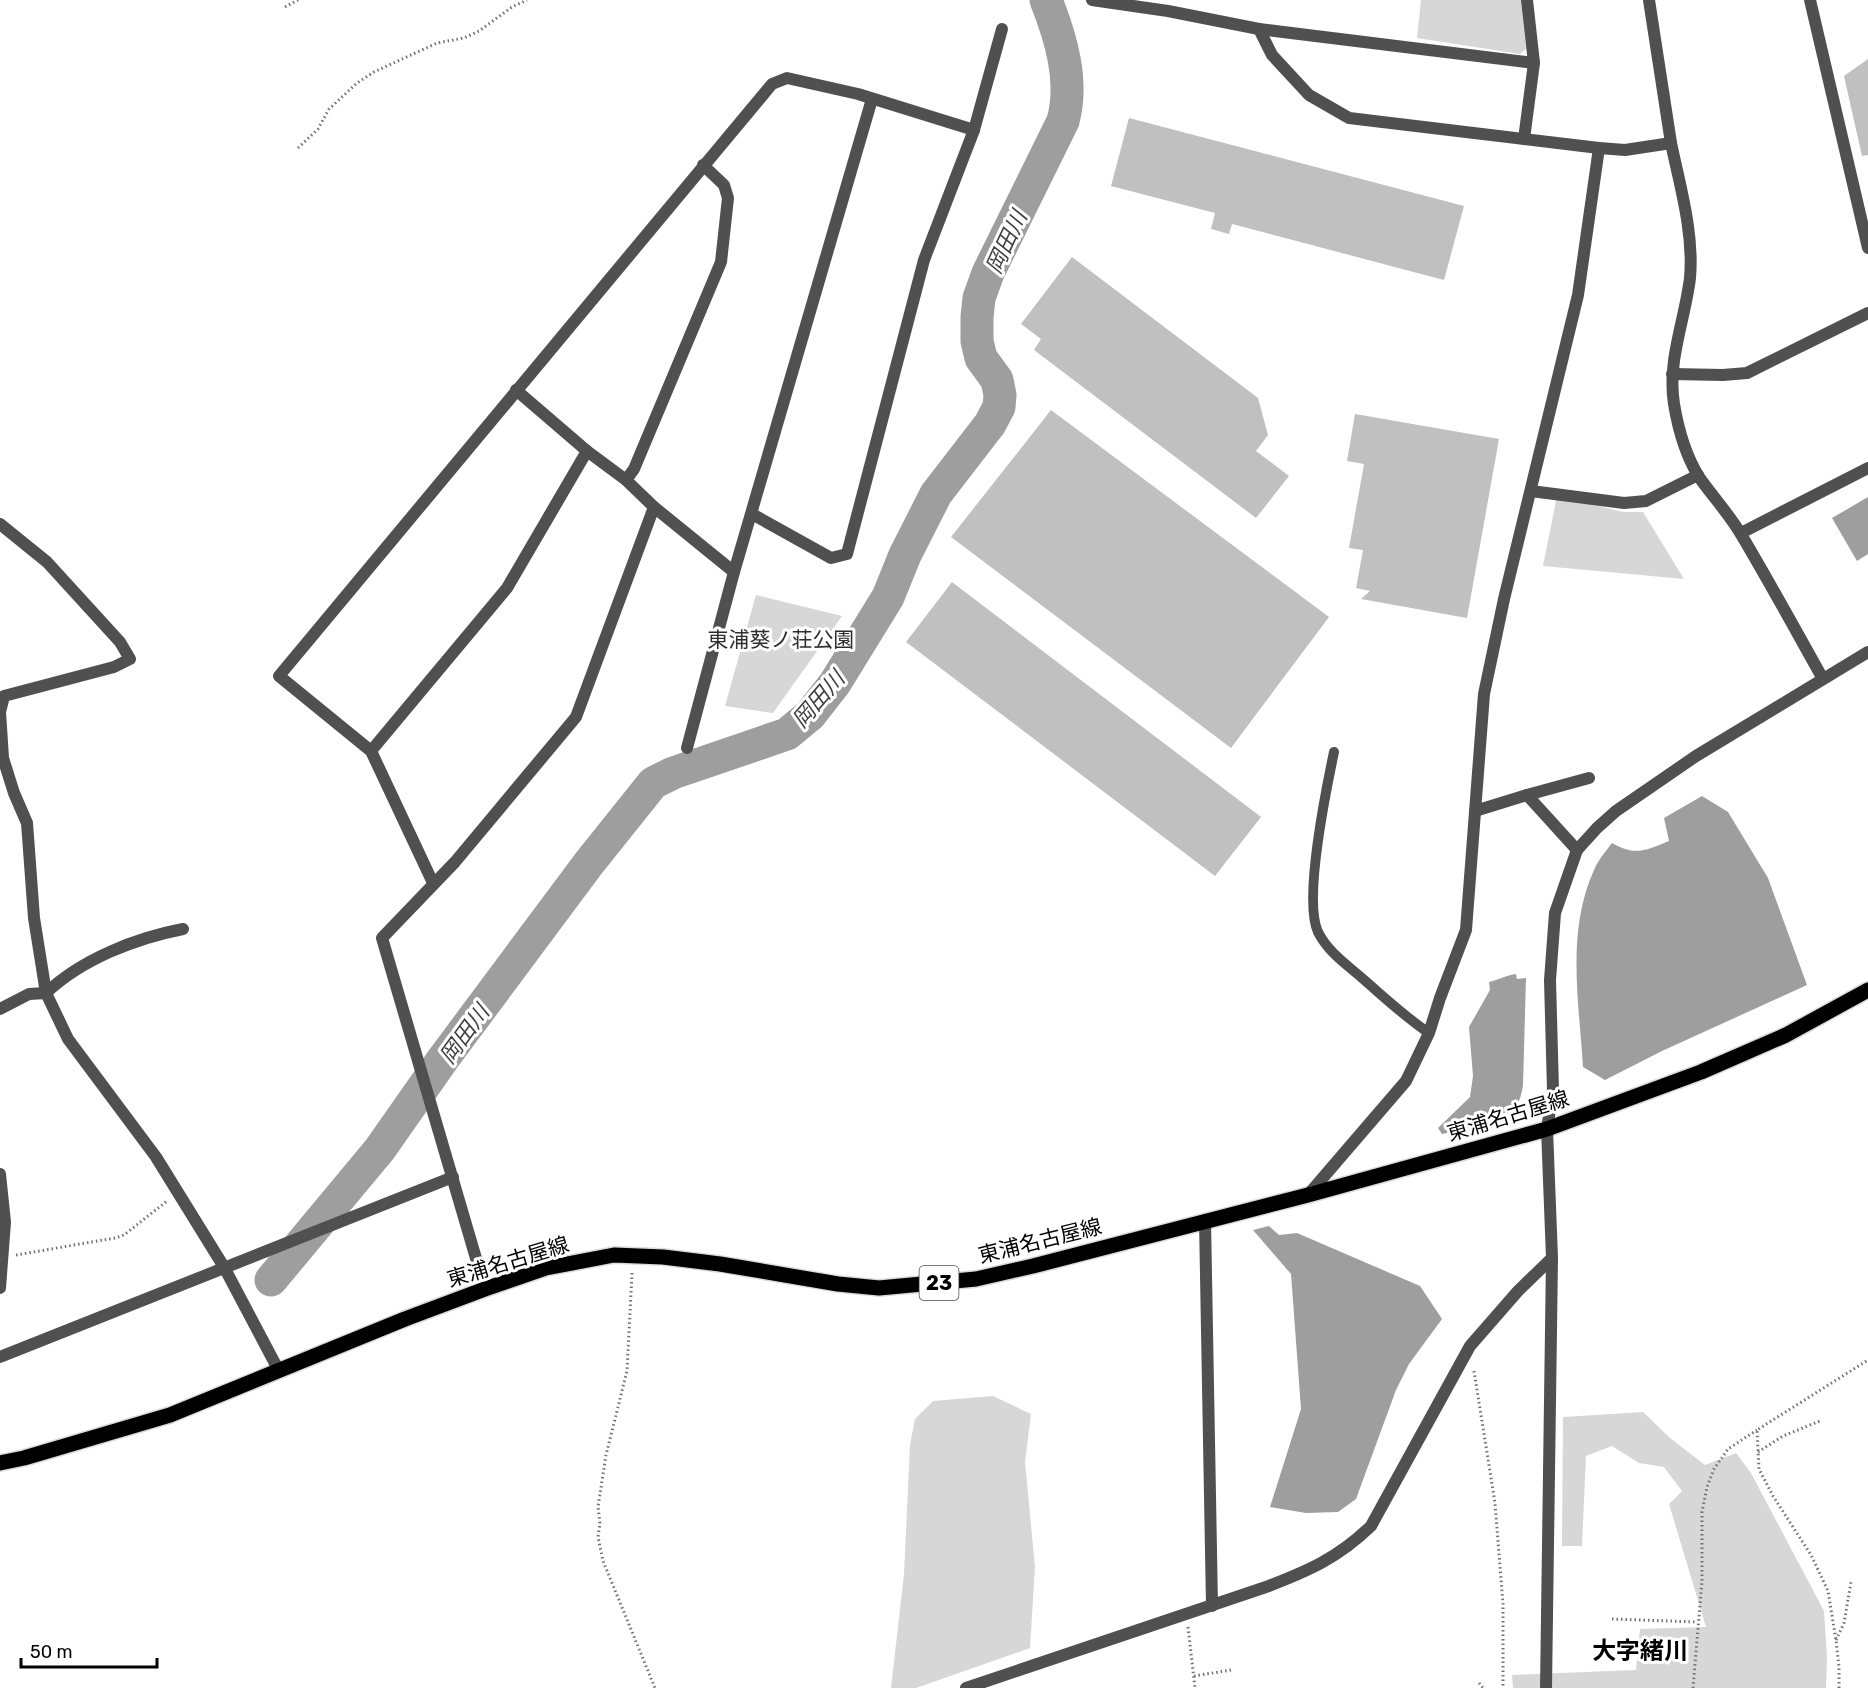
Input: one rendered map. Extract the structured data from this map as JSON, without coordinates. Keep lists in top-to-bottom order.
{
  "streets": {
    "main road": ["東浦名古屋線", "23"]
  },
  "districts": ["大字緒川"],
  "water": ["岡田川"],
  "parks": ["東浦葵ノ荘公園"],
  "scale_bar": "50 m"
}
